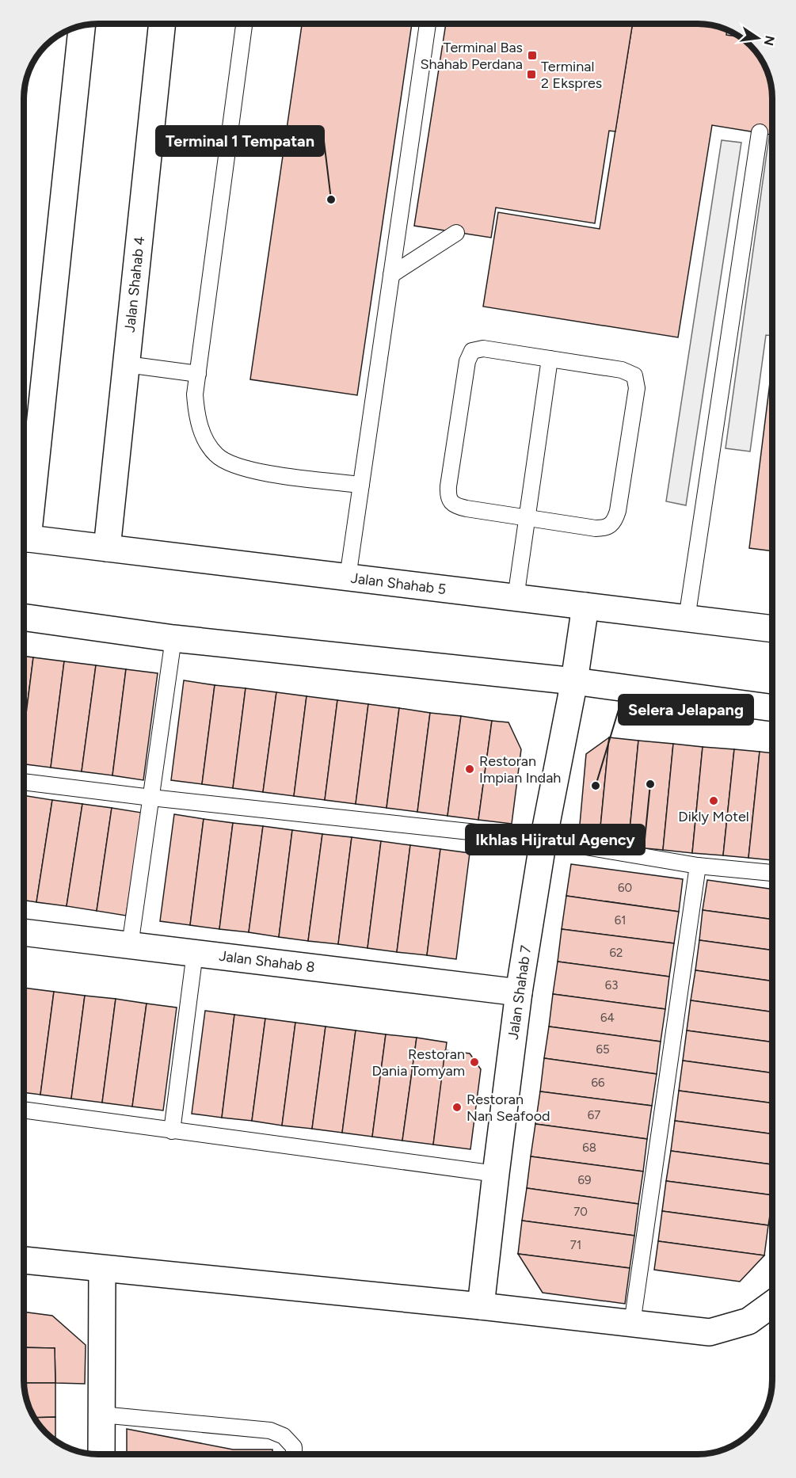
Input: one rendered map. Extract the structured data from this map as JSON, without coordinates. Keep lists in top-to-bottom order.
{
  "streets": {
    "street": [
      "Jalan Shahab 4",
      "Jalan Shahab 5",
      "Jalan Shahab 8",
      "Jalan Shahab 7"
    ]
  },
  "crossings": [
    ["Jalan Shahab 4", "Jalan Shahab 5"],
    ["Jalan Shahab 5", "Jalan Shahab 7"],
    ["Jalan Shahab 8", "Jalan Shahab 7"]
  ],
  "places": {
    "transit": ["Terminal Bas Shahab Perdana", "Terminal 2 Ekspres"],
    "other": [
      "Terminal 1 Tempatan",
      "Restoran Impian Indah",
      "Ikhlas Hijratul Agency",
      "Selera Jelapang",
      "Dikly Motel",
      "Restoran Dania Tomyam",
      "Restoran Nan Seafood"
    ]
  },
  "house_numbers": [
    "60",
    "61",
    "62",
    "63",
    "64",
    "65",
    "66",
    "67",
    "68",
    "69",
    "70",
    "71"
  ],
  "north": "right"
}
